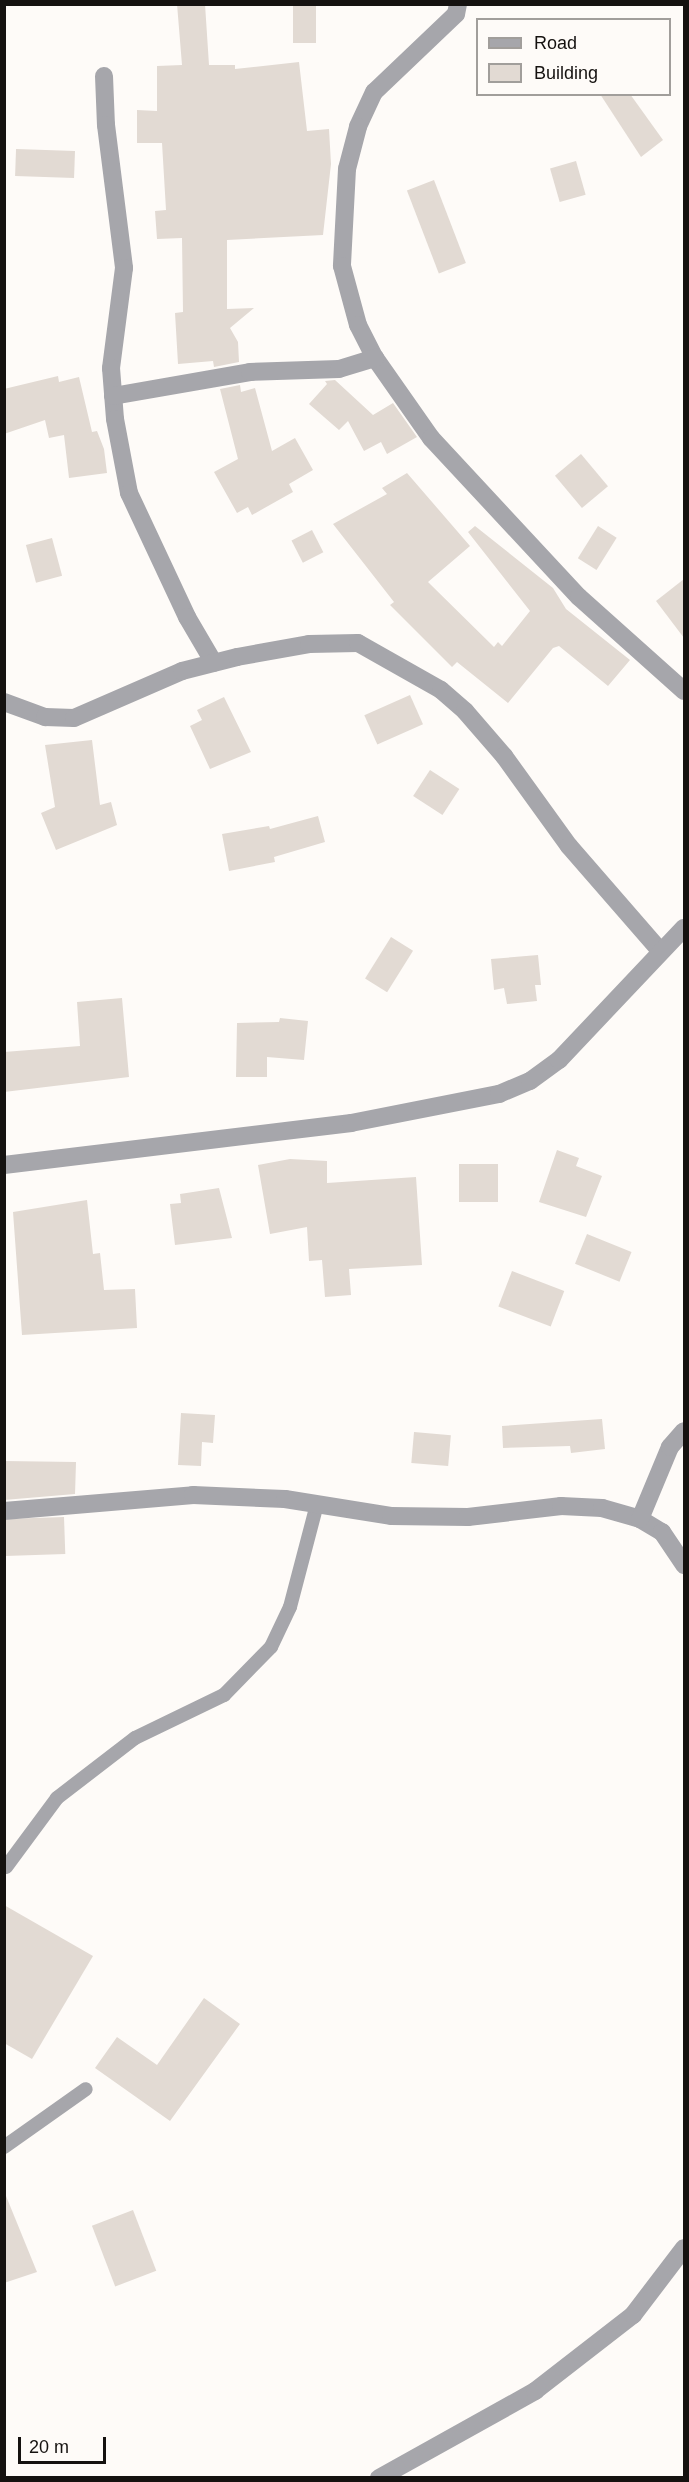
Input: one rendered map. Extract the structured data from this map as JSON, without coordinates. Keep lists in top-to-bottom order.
{
  "legend": ["Road", "Building"],
  "scale_bar": "20 m"
}
